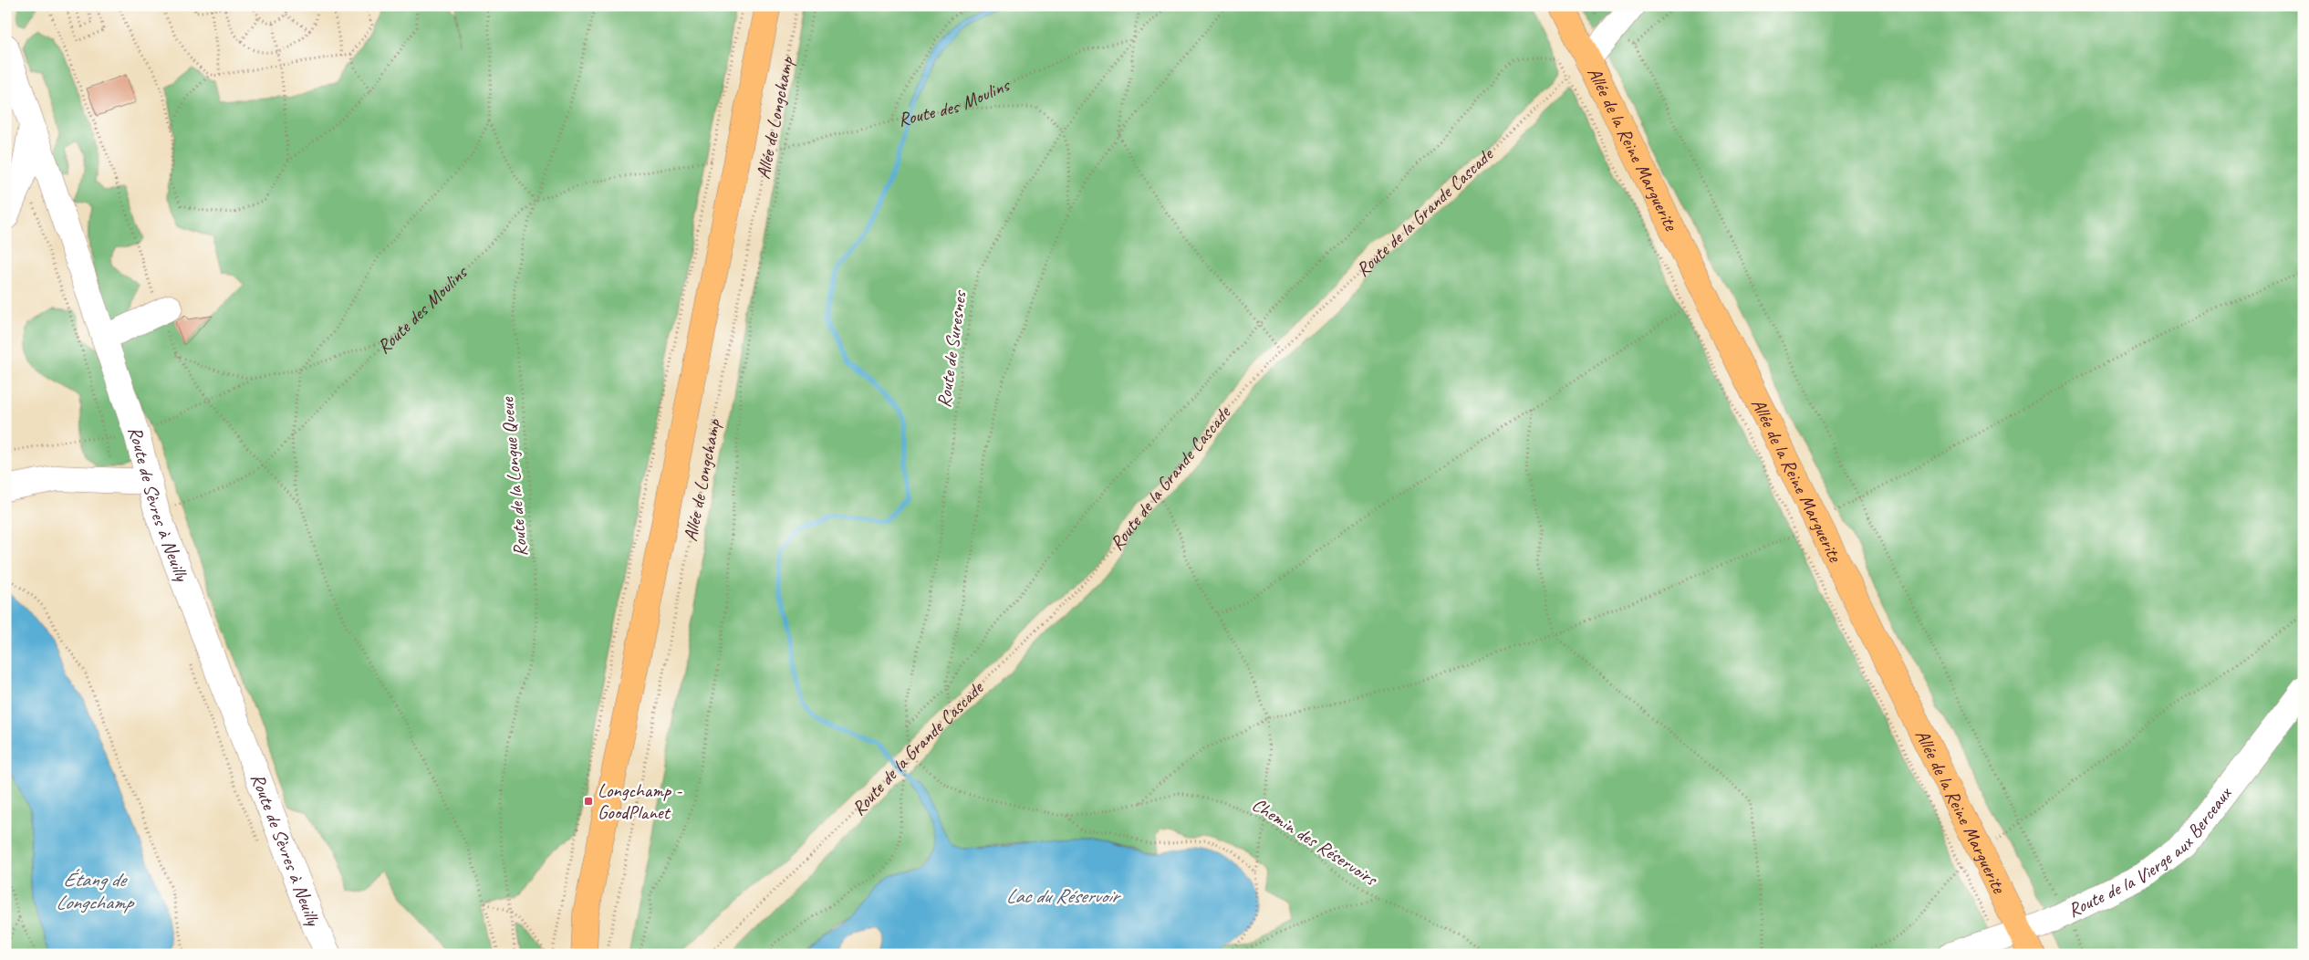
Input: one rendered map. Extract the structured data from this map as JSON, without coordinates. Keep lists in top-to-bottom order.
{
  "streets": {
    "main road": ["Allée de Longchamp", "Allée de la Reine Marguerite"],
    "street": ["Route de Sèvres à Neuilly", "Route de la Vierge aux Berceaux"],
    "path": [
      "Route des Moulins",
      "Route de la Grande Cascade",
      "Route de Suresnes",
      "Route de la Longue Queue",
      "Chemin des Réservoirs"
    ]
  },
  "crossings": [
    ["Route des Moulins", "Allée de Longchamp"],
    ["Route des Moulins", "Route de Suresnes"],
    ["Route des Moulins", "Route de la Longue Queue"],
    ["Route des Moulins", "Route de Sèvres à Neuilly"],
    ["Allée de la Reine Marguerite", "Route de la Grande Cascade"],
    ["Allée de la Reine Marguerite", "Route de la Vierge aux Berceaux"],
    ["Route de la Grande Cascade", "Route de Suresnes"],
    ["Route de la Grande Cascade", "Chemin des Réservoirs"],
    ["Route de Suresnes", "Chemin des Réservoirs"]
  ],
  "water": ["Étang de Longchamp", "Lac du Réservoir"],
  "places": {
    "transit": ["Longchamp - GoodPlanet"]
  }
}
